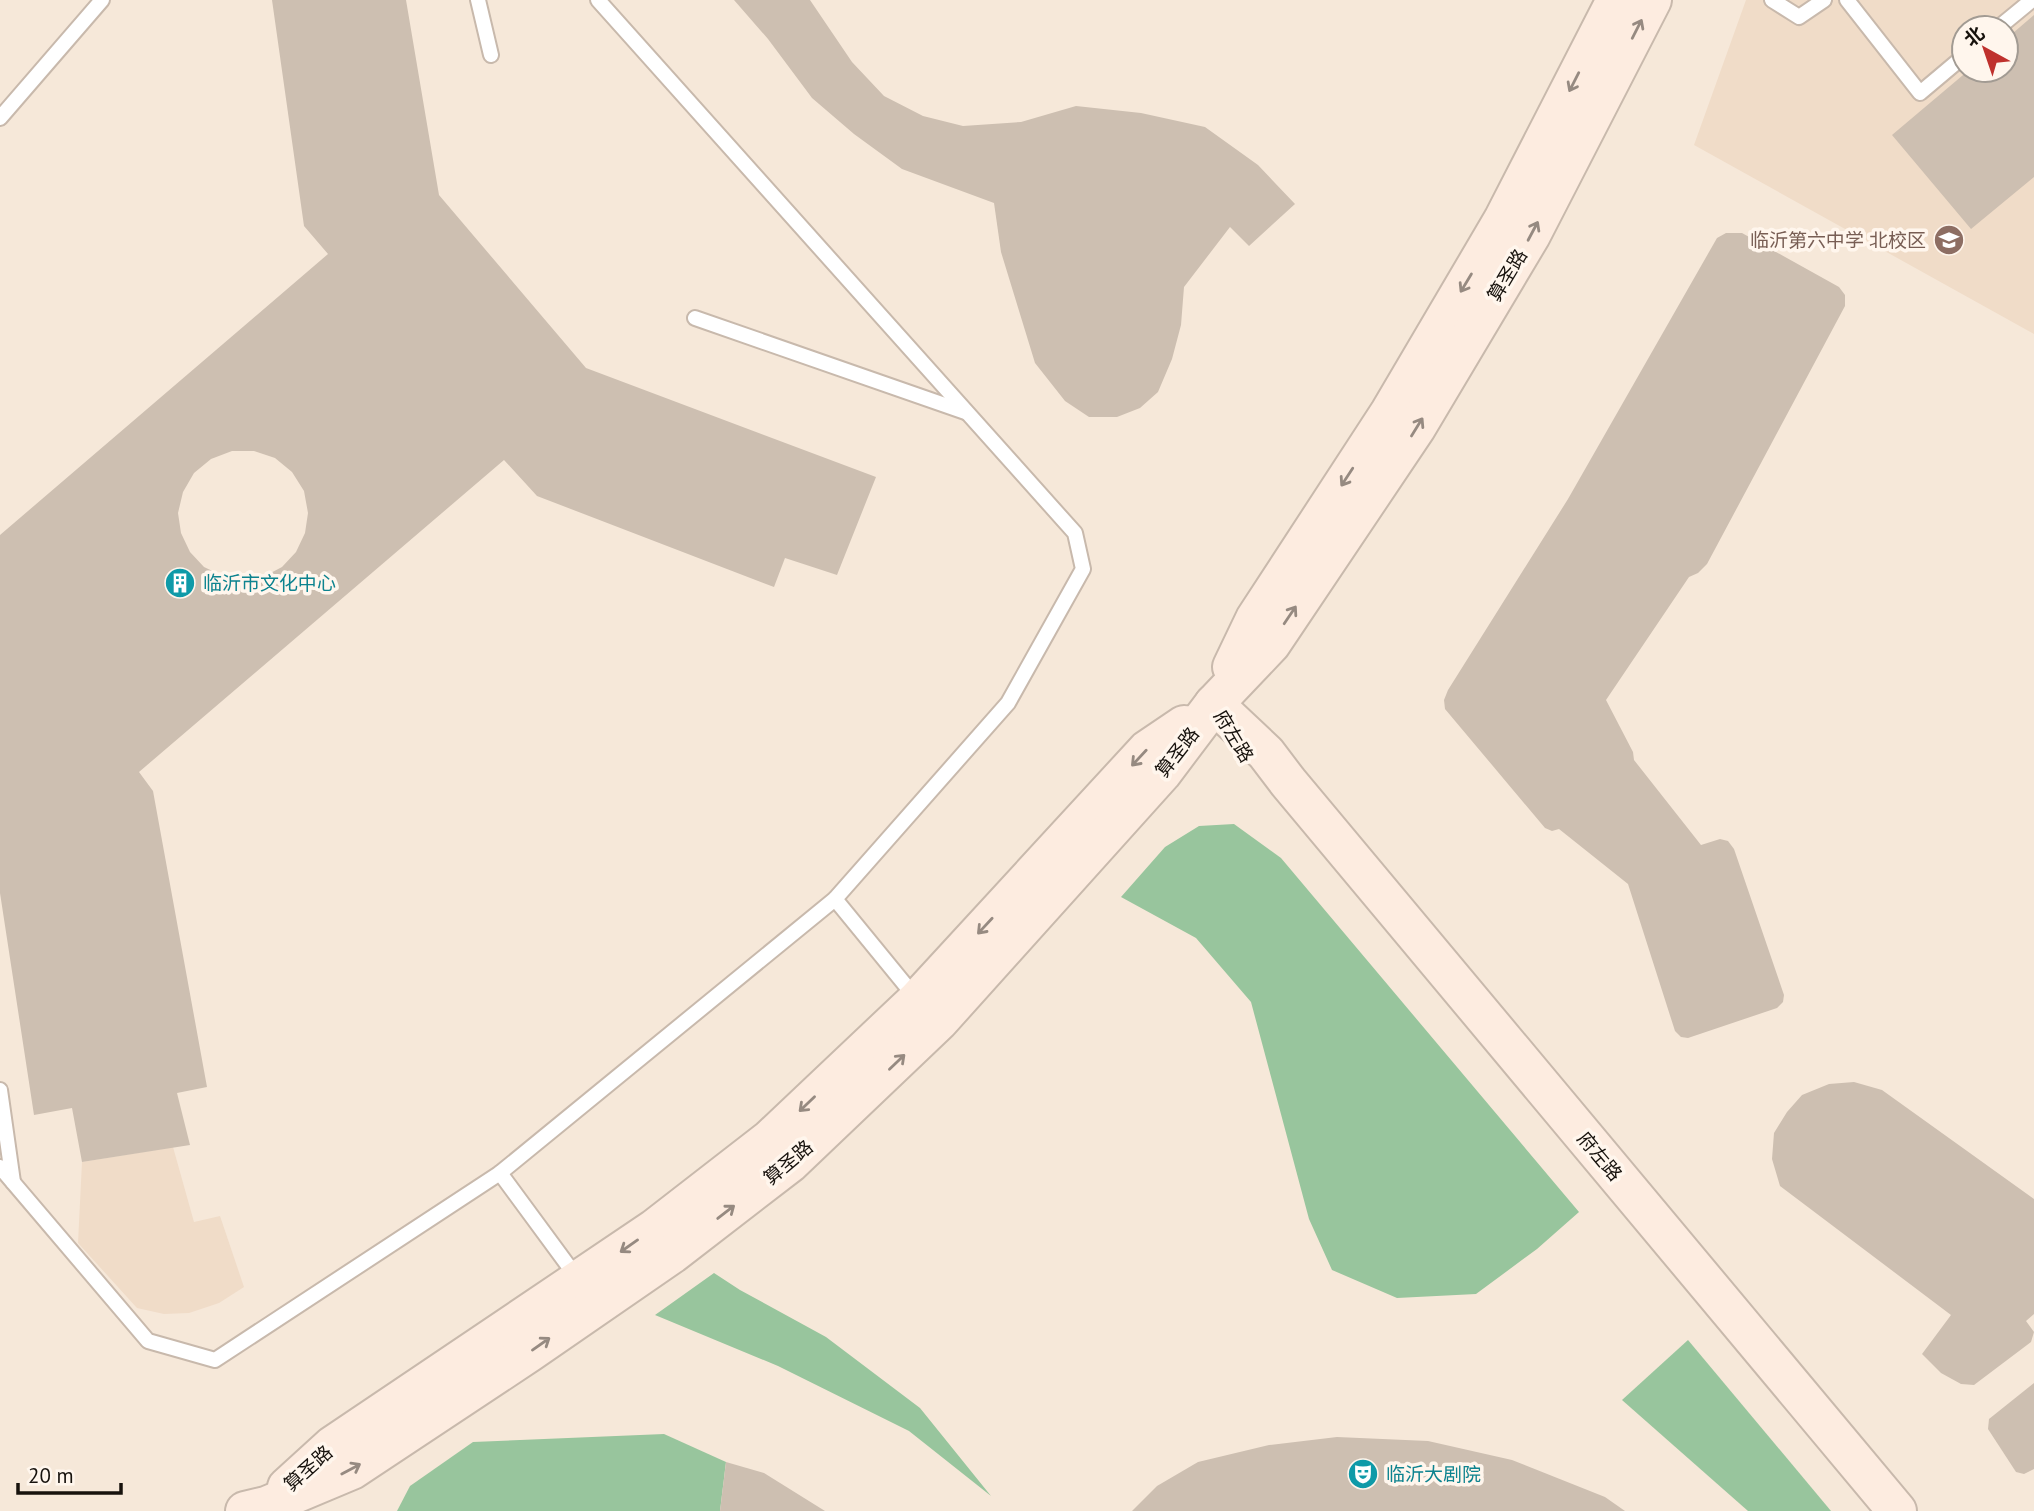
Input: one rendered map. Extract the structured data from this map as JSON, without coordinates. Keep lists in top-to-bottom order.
{
  "streets": {
    "main road": ["算圣路", "府左路"]
  },
  "crossings": [
    ["算圣路", "府左路"]
  ],
  "places": {
    "school or university": ["临沂第六中学 北校区"],
    "building": ["临沂市文化中心"],
    "theatre": ["临沂大剧院"]
  },
  "scale_bar": "20 m",
  "north": "top left"
}
